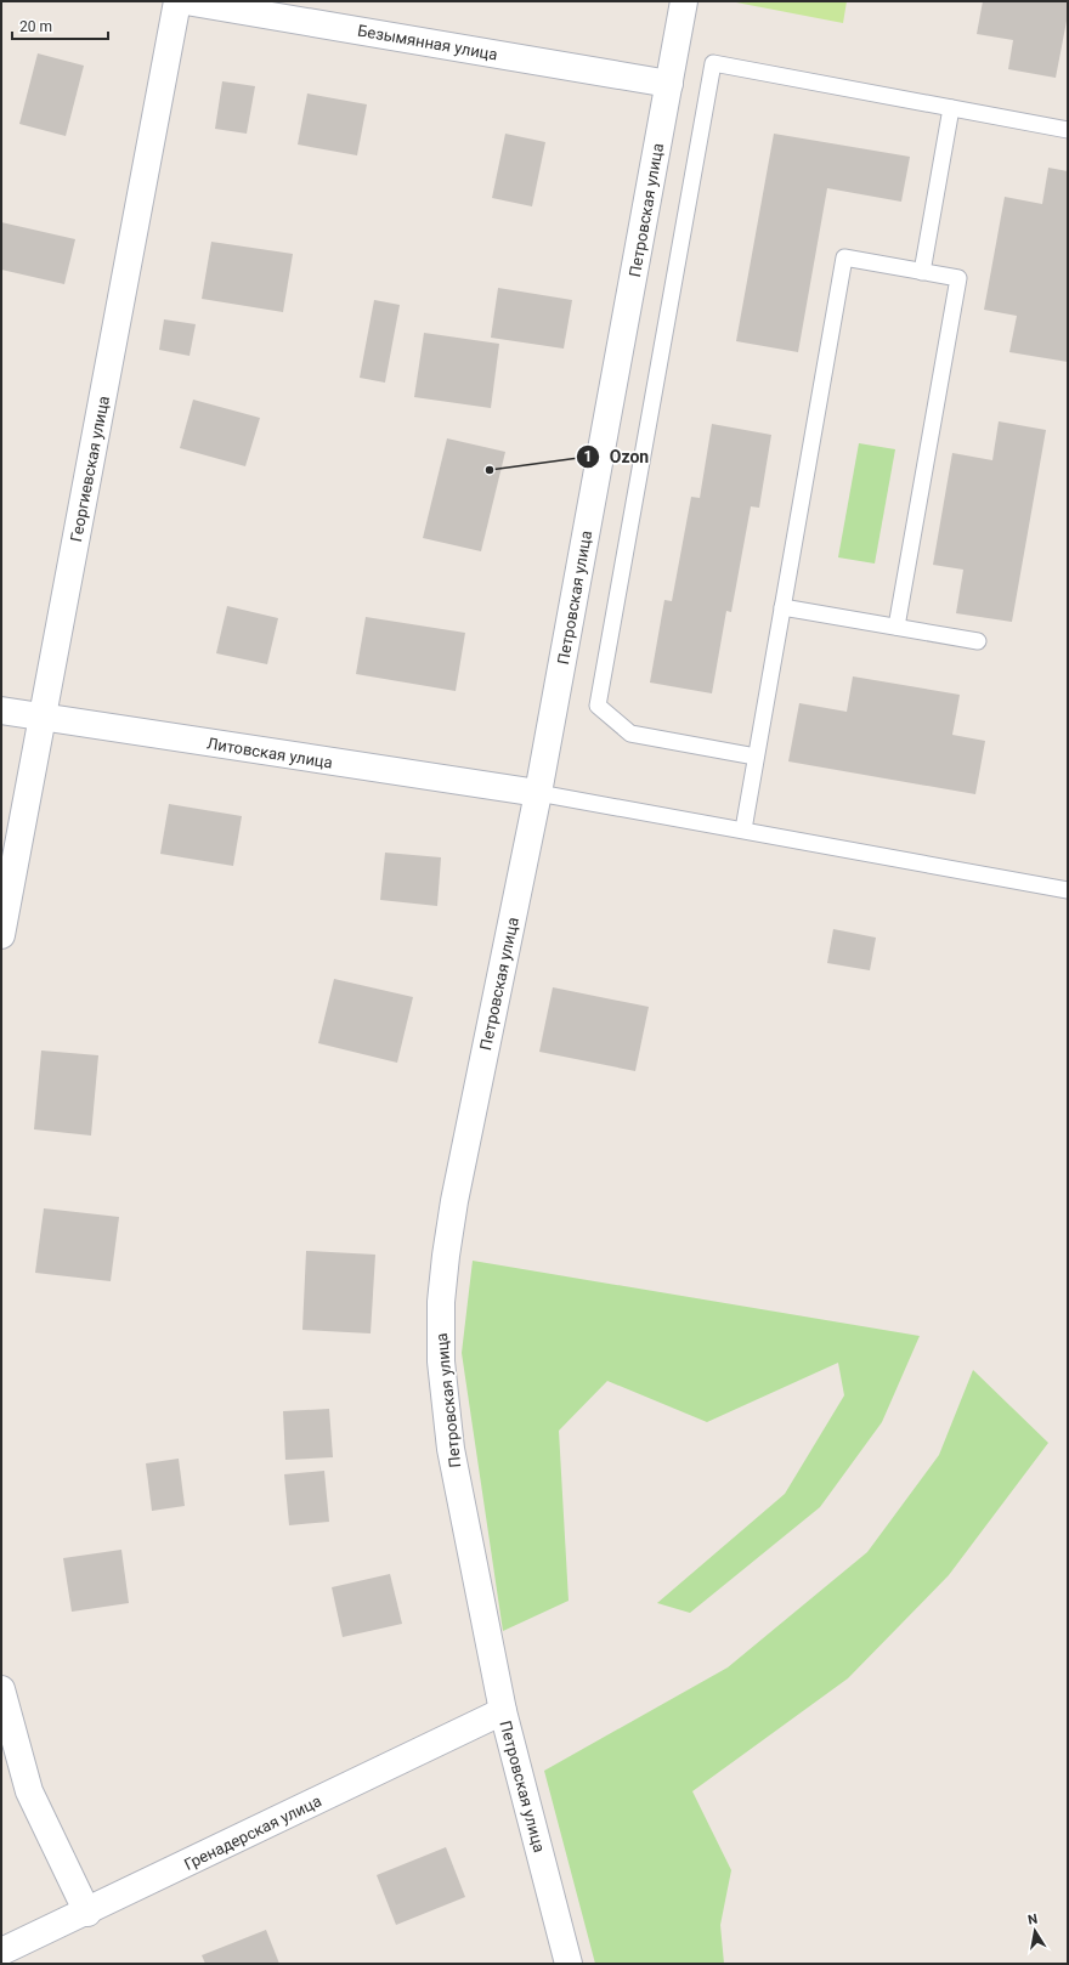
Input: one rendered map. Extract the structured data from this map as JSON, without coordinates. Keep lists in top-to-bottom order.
{
  "streets": {
    "street": [
      "Безымянная улица",
      "Петровская улица",
      "Георгиевская улица",
      "Литовская улица",
      "Гренадерская улица"
    ]
  },
  "crossings": [
    ["Безымянная улица", "Петровская улица"],
    ["Петровская улица", "Литовская улица"],
    ["Петровская улица", "Гренадерская улица"],
    ["Георгиевская улица", "Литовская улица"]
  ],
  "places": ["Ozon"],
  "scale_bar": "20 m",
  "north": "top"
}
